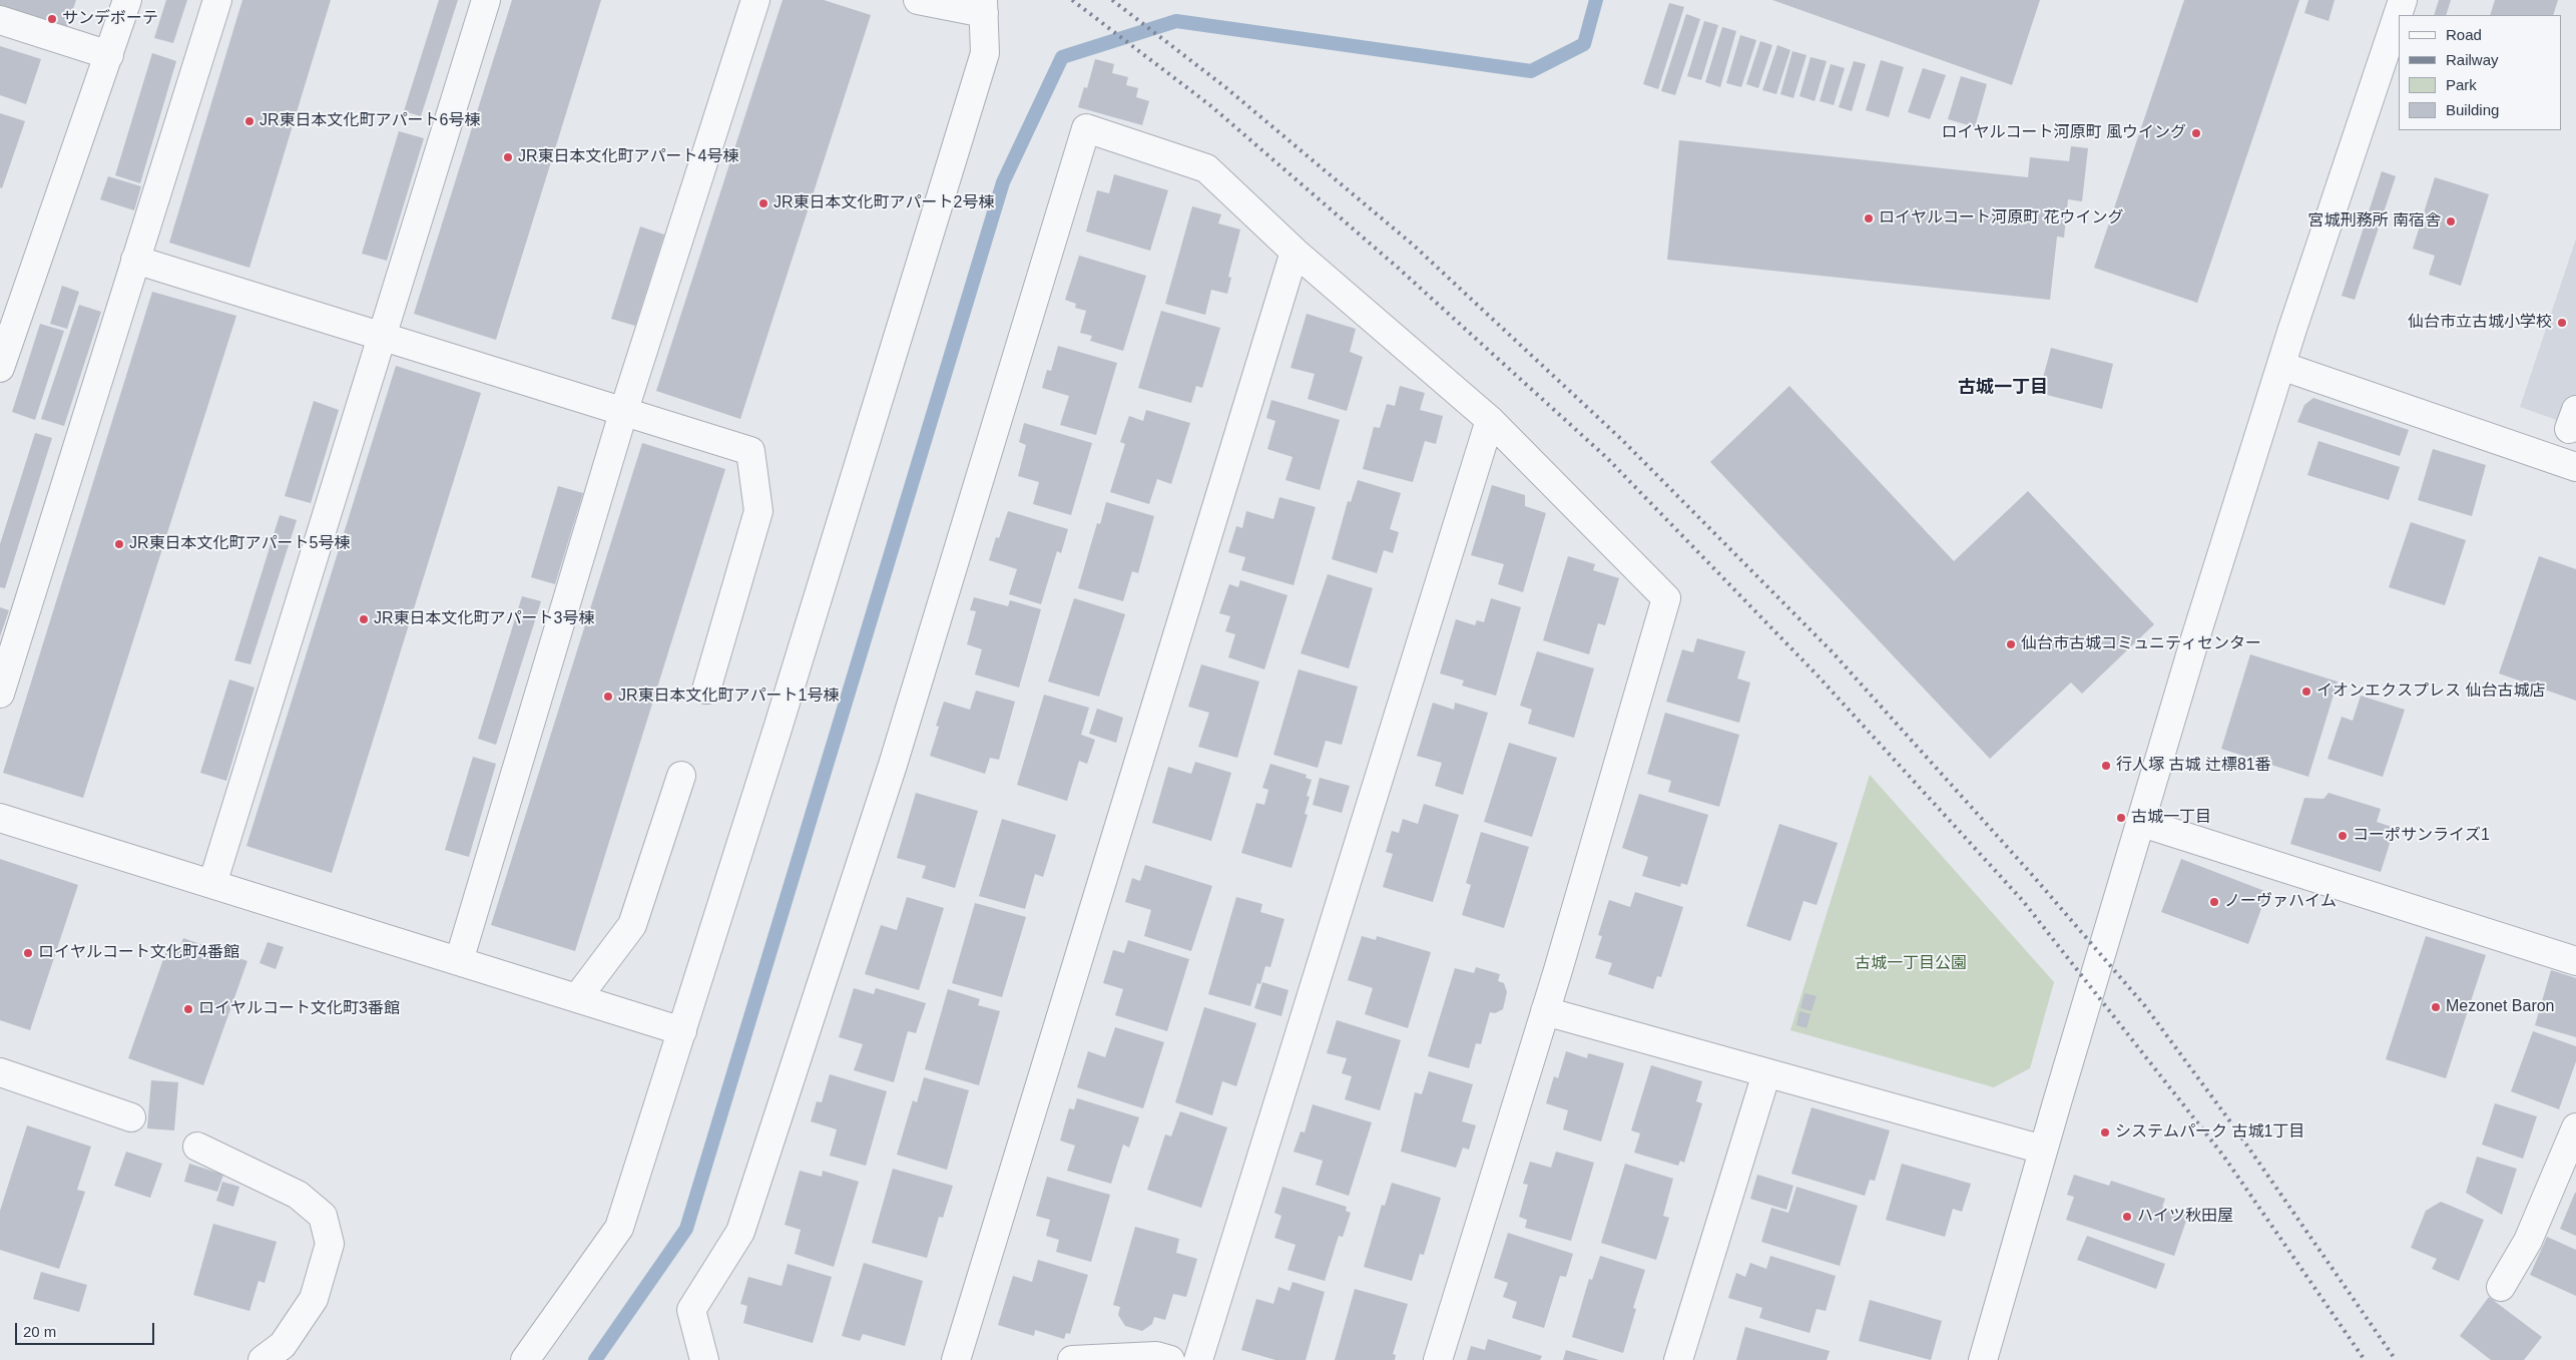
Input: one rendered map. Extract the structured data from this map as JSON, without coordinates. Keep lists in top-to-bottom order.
{
  "districts": ["古城一丁目"],
  "parks": ["古城一丁目公園"],
  "places": [
    "サンデボーテ",
    "JR東日本文化町アパート6号棟",
    "ロイヤルコート河原町 風ウイング",
    "JR東日本文化町アパート4号棟",
    "JR東日本文化町アパート2号棟",
    "ロイヤルコート河原町 花ウイング",
    "宮城刑務所 南宿舎",
    "仙台市立古城小学校",
    "JR東日本文化町アパート5号棟",
    "JR東日本文化町アパート3号棟",
    "仙台市古城コミュニティセンター",
    "イオンエクスプレス 仙台古城店",
    "JR東日本文化町アパート1号棟",
    "行人塚 古城 辻標81番",
    "古城一丁目",
    "コーポサンライズ1",
    "ノーヴァハイム",
    "ロイヤルコート文化町4番館",
    "Mezonet Baron",
    "ロイヤルコート文化町3番館",
    "システムパーク 古城1丁目",
    "ハイツ秋田屋"
  ],
  "legend": [
    "Road",
    "Railway",
    "Park",
    "Building"
  ],
  "scale_bar": "20 m"
}
